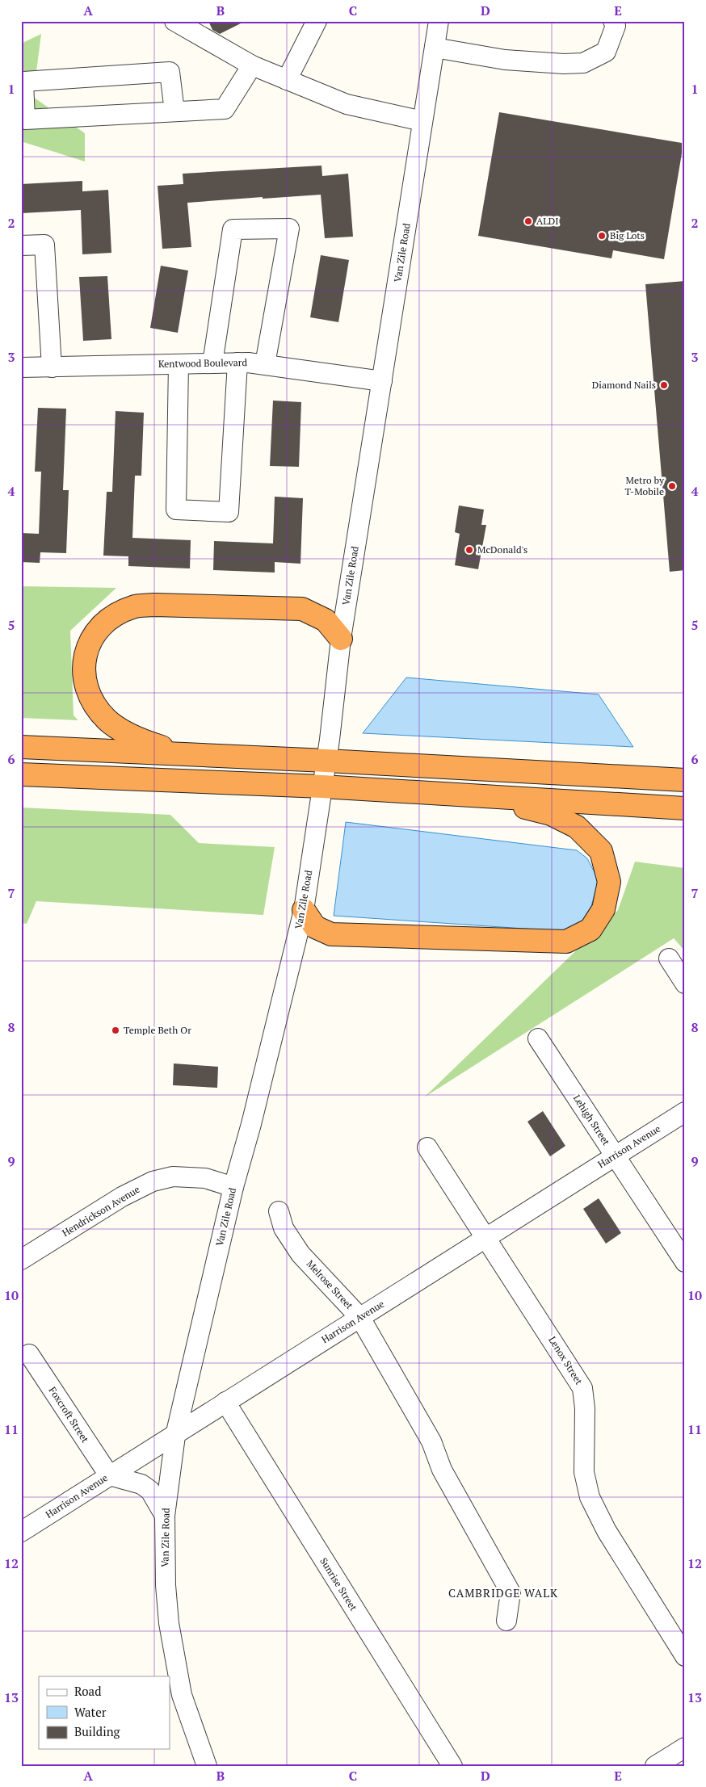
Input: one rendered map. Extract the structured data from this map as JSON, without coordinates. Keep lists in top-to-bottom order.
{
  "streets": {
    "street": [
      "Van Zile Road",
      "Kentwood Boulevard",
      "Lehigh Street",
      "Harrison Avenue",
      "Hendrickson Avenue",
      "Melrose Street",
      "Lenox Street",
      "Foxcroft Street",
      "Sunrise Street"
    ]
  },
  "crossings": [
    ["Van Zile Road", "Kentwood Boulevard"],
    ["Van Zile Road", "Harrison Avenue"],
    ["Van Zile Road", "Hendrickson Avenue"],
    ["Lehigh Street", "Harrison Avenue"],
    ["Harrison Avenue", "Melrose Street"],
    ["Harrison Avenue", "Lenox Street"],
    ["Harrison Avenue", "Foxcroft Street"],
    ["Harrison Avenue", "Sunrise Street"]
  ],
  "districts": ["CAMBRIDGE WALK"],
  "places": [
    "ALDI",
    "Big Lots",
    "Diamond Nails",
    "Metro by T-Mobile",
    "McDonald's",
    "Temple Beth Or"
  ],
  "legend": ["Road", "Water", "Building"],
  "grid": {
    "columns": [
      "A",
      "B",
      "C",
      "D",
      "E"
    ],
    "rows": [
      "1",
      "2",
      "3",
      "4",
      "5",
      "6",
      "7",
      "8",
      "9",
      "10",
      "11",
      "12",
      "13"
    ]
  }
}
